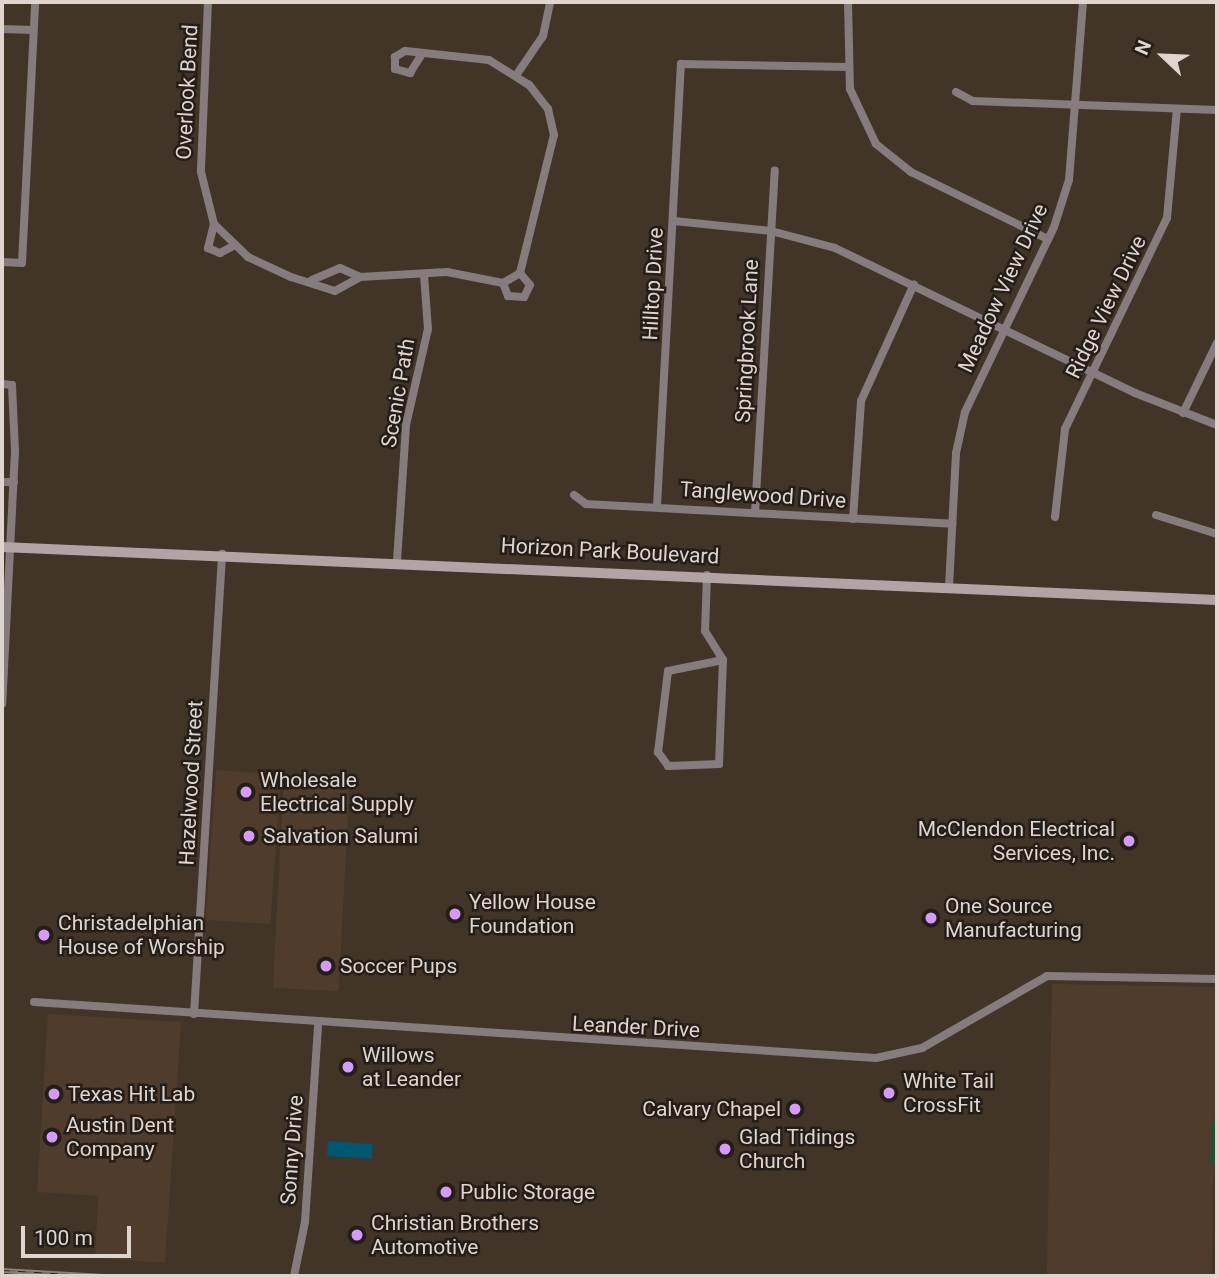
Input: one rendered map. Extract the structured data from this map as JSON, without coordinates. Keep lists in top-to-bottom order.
{
  "streets": {
    "street": [
      "Overlook Bend",
      "Hilltop Drive",
      "Meadow View Drive",
      "Ridge View Drive",
      "Springbrook Lane",
      "Scenic Path",
      "Tanglewood Drive",
      "Horizon Park Boulevard",
      "Hazelwood Street",
      "Leander Drive",
      "Sonny Drive"
    ]
  },
  "crossings": [
    ["Overlook Bend", "Scenic Path"],
    ["Hilltop Drive", "Tanglewood Drive"],
    ["Meadow View Drive", "Tanglewood Drive"],
    ["Meadow View Drive", "Horizon Park Boulevard"],
    ["Springbrook Lane", "Tanglewood Drive"],
    ["Scenic Path", "Horizon Park Boulevard"],
    ["Horizon Park Boulevard", "Hazelwood Street"],
    ["Hazelwood Street", "Leander Drive"],
    ["Leander Drive", "Sonny Drive"]
  ],
  "places": [
    "Wholesale Electrical Supply",
    "Salvation Salumi",
    "McClendon Electrical Services, Inc.",
    "Yellow House Foundation",
    "One Source Manufacturing",
    "Christadelphian House of Worship",
    "Soccer Pups",
    "Willows at Leander",
    "White Tail CrossFit",
    "Texas Hit Lab",
    "Calvary Chapel",
    "Austin Dent Company",
    "Glad Tidings Church",
    "Public Storage",
    "Christian Brothers Automotive"
  ],
  "scale_bar": "100 m",
  "north": "top left"
}
